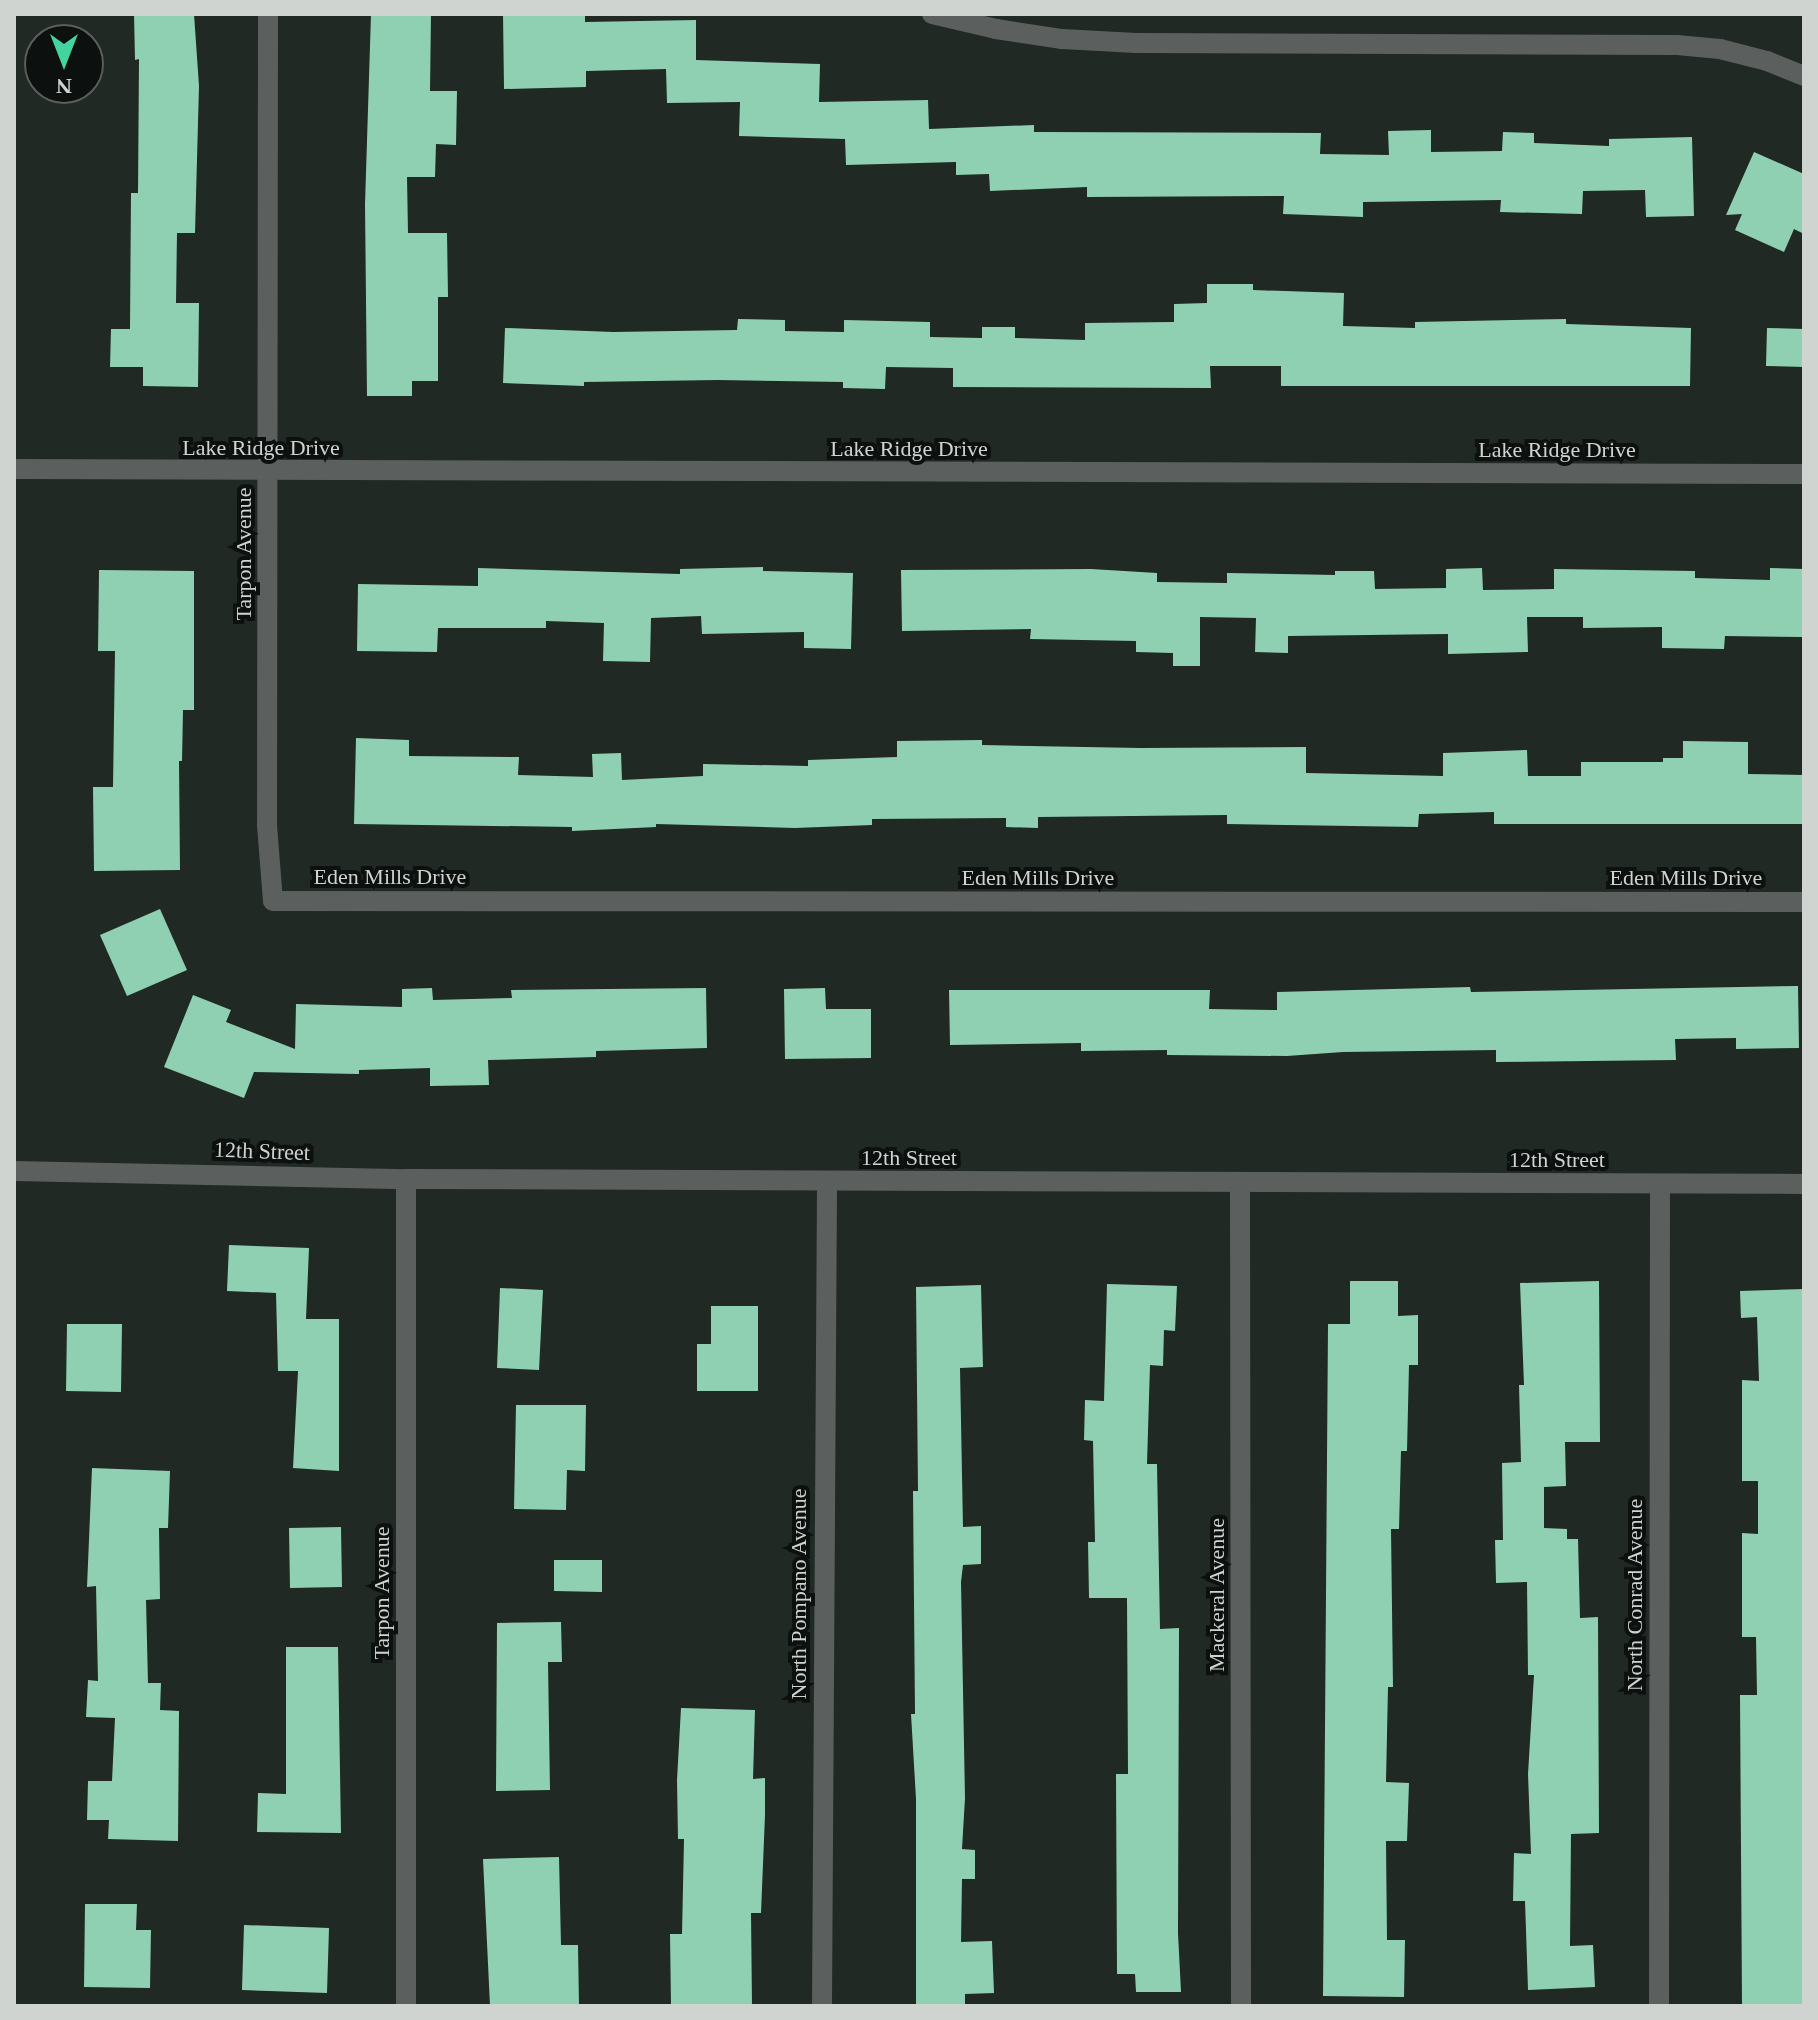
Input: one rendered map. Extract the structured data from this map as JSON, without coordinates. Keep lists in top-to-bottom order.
{
  "streets": {
    "street": [
      "Lake Ridge Drive",
      "Tarpon Avenue",
      "Eden Mills Drive",
      "12th Street",
      "North Pompano Avenue",
      "Mackeral Avenue",
      "North Conrad Avenue"
    ]
  },
  "crossings": [
    ["Lake Ridge Drive", "Tarpon Avenue"],
    ["Tarpon Avenue", "Eden Mills Drive"],
    ["Tarpon Avenue", "12th Street"],
    ["12th Street", "North Pompano Avenue"],
    ["12th Street", "Mackeral Avenue"],
    ["12th Street", "North Conrad Avenue"]
  ],
  "north": "bottom"
}
